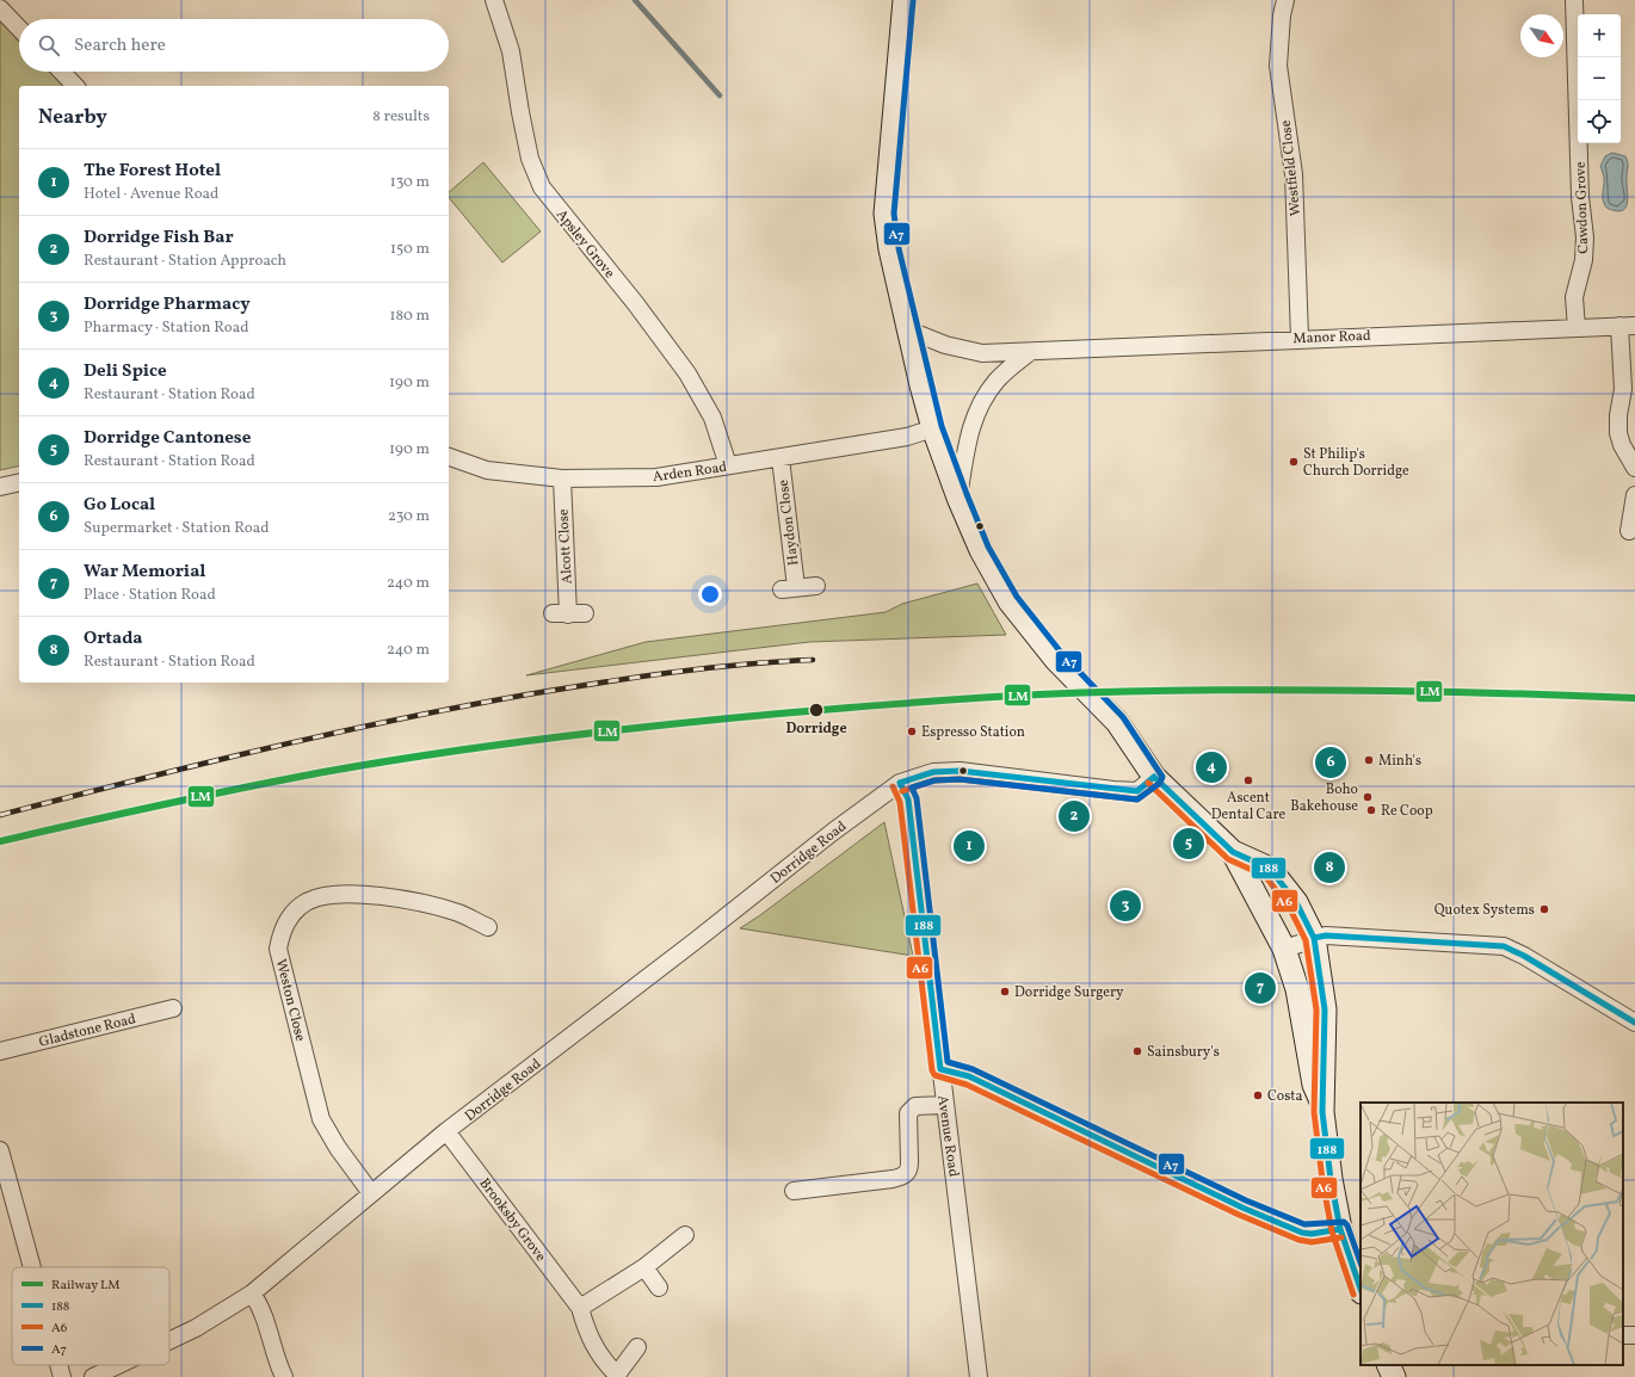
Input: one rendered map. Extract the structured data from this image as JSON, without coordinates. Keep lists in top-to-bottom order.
{
  "streets": {
    "street": [
      "Westfield Close",
      "Cawdon Grove",
      "Apsley Grove",
      "Manor Road",
      "Arden Road",
      "Haydon Close",
      "Alcott Close",
      "Dorridge Road",
      "Weston Close",
      "Gladstone Road",
      "Avenue Road",
      "Brooksby Grove"
    ]
  },
  "crossings": [
    ["Westfield Close", "Manor Road"],
    ["Cawdon Grove", "Manor Road"],
    ["Apsley Grove", "Arden Road"],
    ["Arden Road", "Haydon Close"],
    ["Arden Road", "Alcott Close"],
    ["Dorridge Road", "Weston Close"],
    ["Dorridge Road", "Avenue Road"],
    ["Dorridge Road", "Brooksby Grove"]
  ],
  "places": [
    "St Philip's Church Dorridge",
    "Dorridge",
    "Espresso Station",
    "Minh's",
    "Ascent Dental Care",
    "Boho Bakehouse",
    "Re Coop",
    "Quotex Systems",
    "Dorridge Surgery",
    "Sainsbury's",
    "Costa"
  ],
  "lines": [
    "transit line A7",
    "rail line LM",
    "transit line 188",
    "transit line A6"
  ],
  "legend": [
    "Railway LM",
    "188",
    "A6",
    "A7"
  ],
  "north": "bottom right",
  "page": {
    "map_buttons": ["+", "−"],
    "search": "Search here",
    "heading": ["Nearby", "8 results"],
    "list": [
      {
        "mark": "1",
        "name": "The Forest Hotel",
        "note": "Hotel · Avenue Road",
        "value": "130 m"
      },
      {
        "mark": "2",
        "name": "Dorridge Fish Bar",
        "note": "Restaurant · Station Approach",
        "value": "150 m"
      },
      {
        "mark": "3",
        "name": "Dorridge Pharmacy",
        "note": "Pharmacy · Station Road",
        "value": "180 m"
      },
      {
        "mark": "4",
        "name": "Deli Spice",
        "note": "Restaurant · Station Road",
        "value": "190 m"
      },
      {
        "mark": "5",
        "name": "Dorridge Cantonese",
        "note": "Restaurant · Station Road",
        "value": "190 m"
      },
      {
        "mark": "6",
        "name": "Go Local",
        "note": "Supermarket · Station Road",
        "value": "230 m"
      },
      {
        "mark": "7",
        "name": "War Memorial",
        "note": "Place · Station Road",
        "value": "240 m"
      },
      {
        "mark": "8",
        "name": "Ortada",
        "note": "Restaurant · Station Road",
        "value": "240 m"
      }
    ],
    "pins": [
      "6",
      "4",
      "2",
      "5",
      "1",
      "8",
      "3",
      "7"
    ]
  }
}
